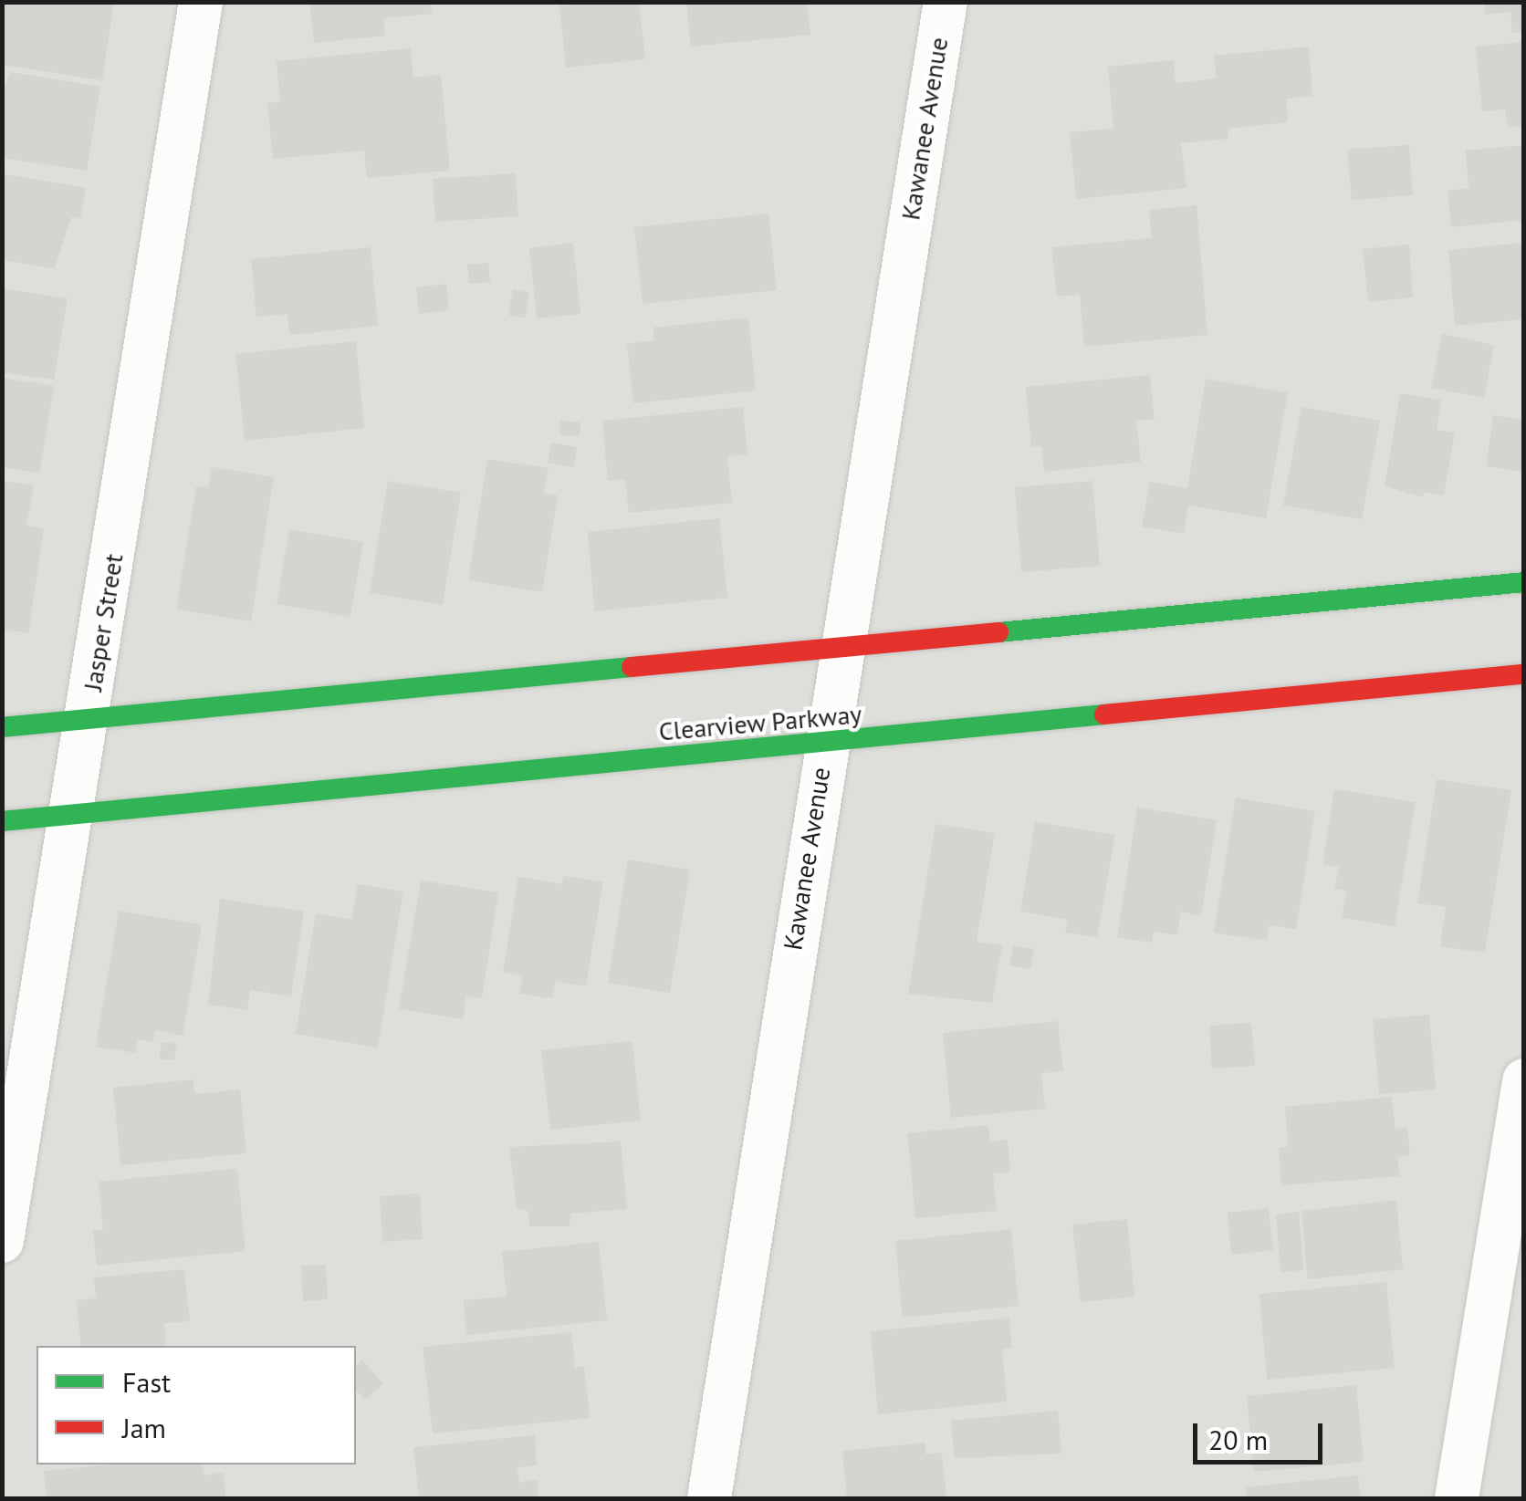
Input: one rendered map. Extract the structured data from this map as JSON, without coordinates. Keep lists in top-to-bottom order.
{
  "streets": {
    "main road": ["Clearview Parkway"],
    "street": ["Kawanee Avenue", "Jasper Street"]
  },
  "crossings": [
    ["Kawanee Avenue", "Clearview Parkway"],
    ["Jasper Street", "Clearview Parkway"]
  ],
  "legend": ["Fast", "Jam"],
  "scale_bar": "20 m"
}
